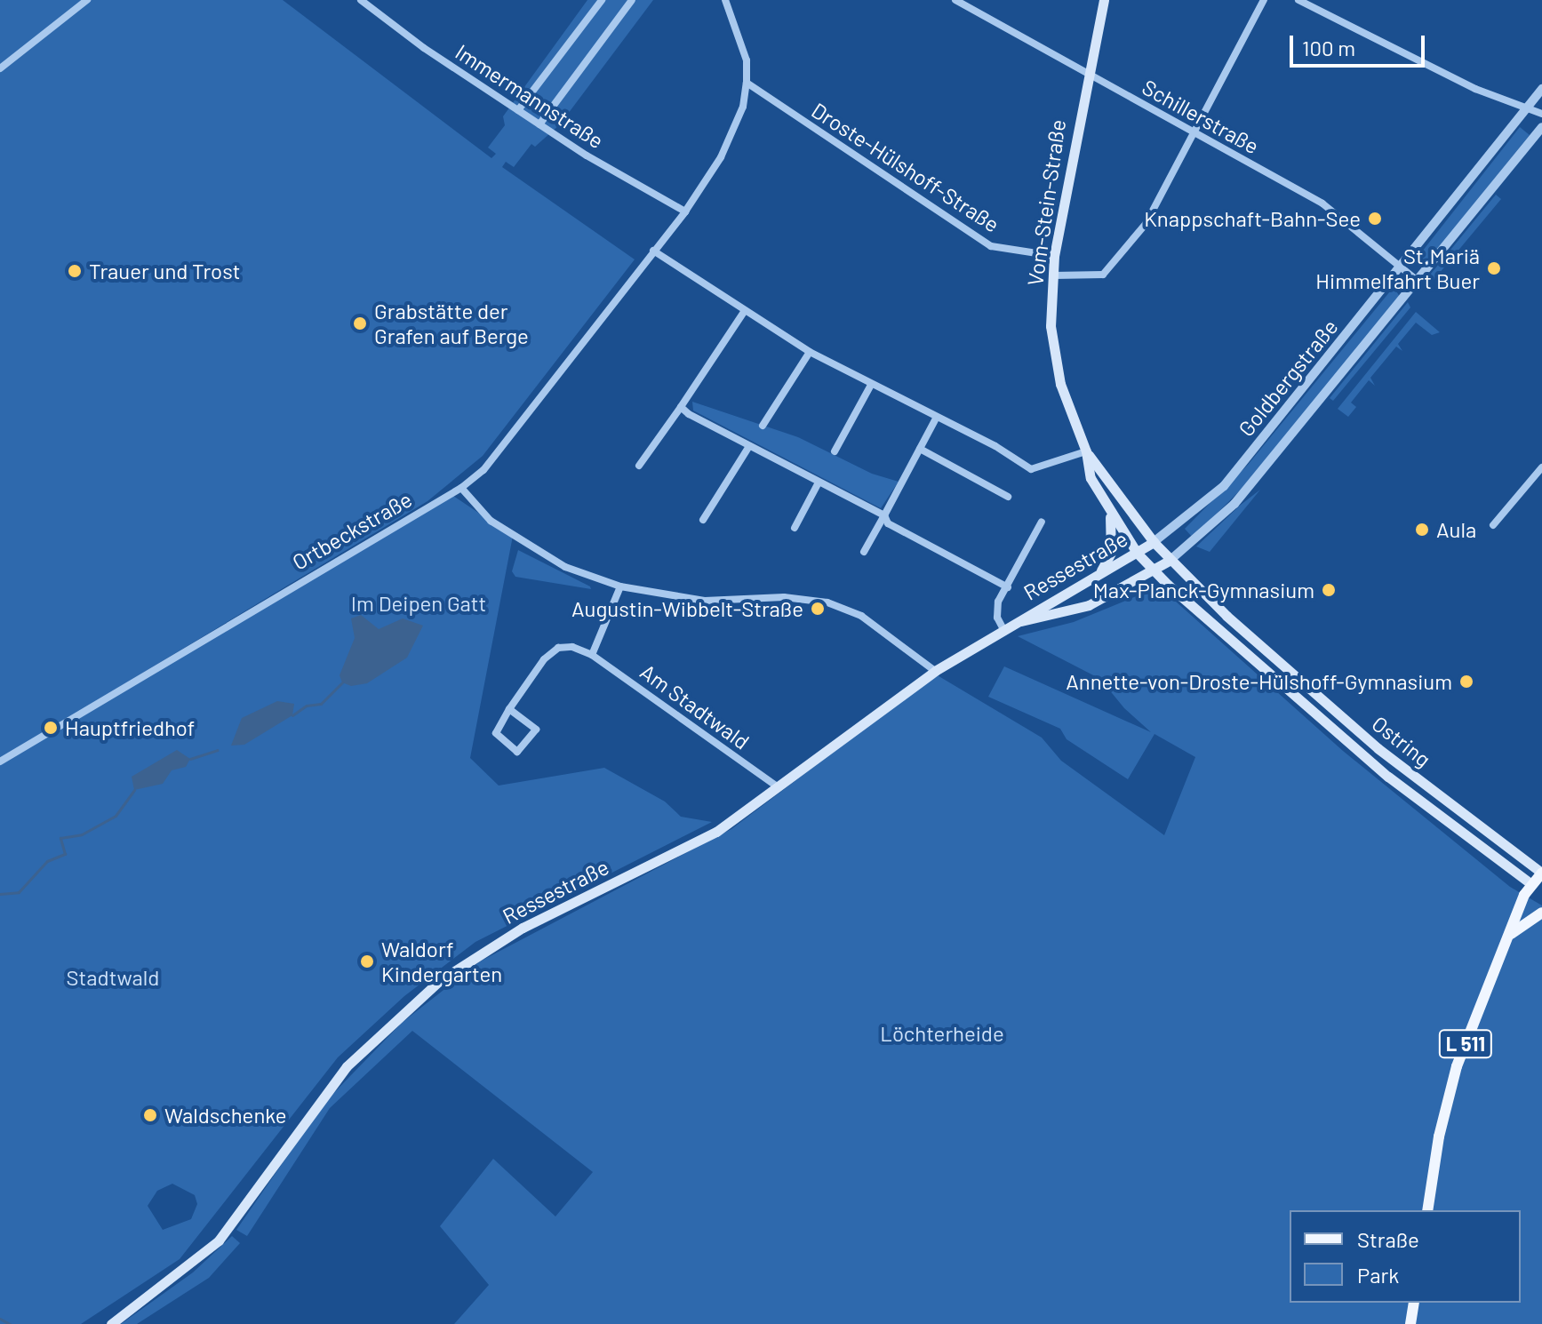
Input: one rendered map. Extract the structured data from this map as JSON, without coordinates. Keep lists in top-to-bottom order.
{
  "streets": {
    "main road": [
      "Vom-Stein-Straße",
      "Goldbergstraße",
      "Ressestraße",
      "Ostring",
      "L 511"
    ],
    "street": [
      "Immermannstraße",
      "Schillerstraße",
      "Droste-Hülshoff-Straße",
      "Ortbeckstraße",
      "Am Stadtwald"
    ]
  },
  "crossings": [
    ["Immermannstraße", "Ortbeckstraße"],
    ["Schillerstraße", "Vom-Stein-Straße"],
    ["Schillerstraße", "Goldbergstraße"],
    ["Droste-Hülshoff-Straße", "Vom-Stein-Straße"],
    ["Droste-Hülshoff-Straße", "Ortbeckstraße"],
    ["Vom-Stein-Straße", "Goldbergstraße"],
    ["Vom-Stein-Straße", "Ressestraße"],
    ["Vom-Stein-Straße", "Ostring"],
    ["Goldbergstraße", "Ressestraße"],
    ["Goldbergstraße", "Ostring"],
    ["Ressestraße", "Am Stadtwald"],
    ["Ressestraße", "Ostring"],
    ["Ostring", "L 511"]
  ],
  "parks": ["Im Deipen Gatt", "Stadtwald", "Löchterheide"],
  "places": [
    "Knappschaft-Bahn-See",
    "St.Mariä Himmelfahrt Buer",
    "Trauer und Trost",
    "Grabstätte der Grafen auf Berge",
    "Aula",
    "Max-Planck-Gymnasium",
    "Augustin-Wibbelt-Straße",
    "Annette-von-Droste-Hülshoff-Gymnasium",
    "Hauptfriedhof",
    "Waldorf Kindergarten",
    "Waldschenke"
  ],
  "legend": ["Straße", "Park"],
  "scale_bar": "100 m"
}
